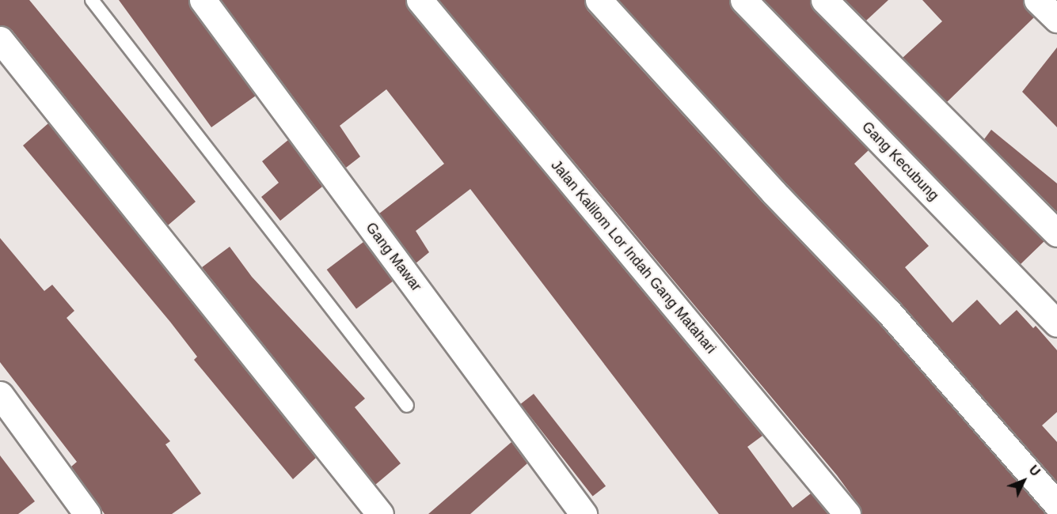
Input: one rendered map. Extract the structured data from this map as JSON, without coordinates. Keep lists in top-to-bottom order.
{
  "streets": {
    "street": ["Gang Kecubung", "Gang Mawar", "Jalan Kalilom Lor Indah Gang Matahari"]
  },
  "north": "top right"
}
